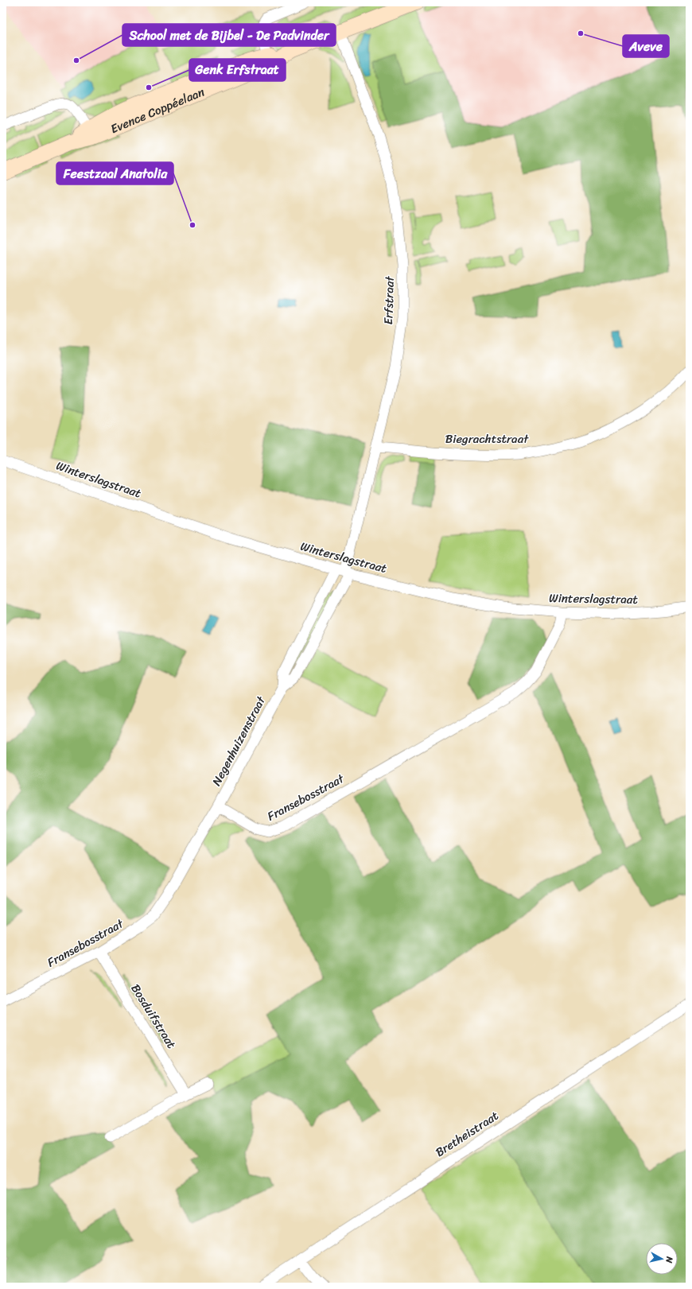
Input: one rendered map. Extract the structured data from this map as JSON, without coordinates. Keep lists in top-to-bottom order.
{
  "streets": {
    "street": [
      "Evence Coppéelaan",
      "Erfstraat",
      "Biegrachtstraat",
      "Winterslagstraat",
      "Negenhuizenstraat",
      "Fransebosstraat",
      "Bosduifstraat",
      "Bretheistraat"
    ]
  },
  "crossings": [
    ["Evence Coppéelaan", "Erfstraat"],
    ["Erfstraat", "Biegrachtstraat"],
    ["Erfstraat", "Winterslagstraat"],
    ["Erfstraat", "Negenhuizenstraat"],
    ["Winterslagstraat", "Negenhuizenstraat"],
    ["Winterslagstraat", "Fransebosstraat"],
    ["Negenhuizenstraat", "Fransebosstraat"],
    ["Fransebosstraat", "Bosduifstraat"]
  ],
  "places": [
    "Aveve",
    "School met de Bijbel - De Padvinder",
    "Genk Erfstraat",
    "Feestzaal Anatolia"
  ],
  "north": "right"
}
